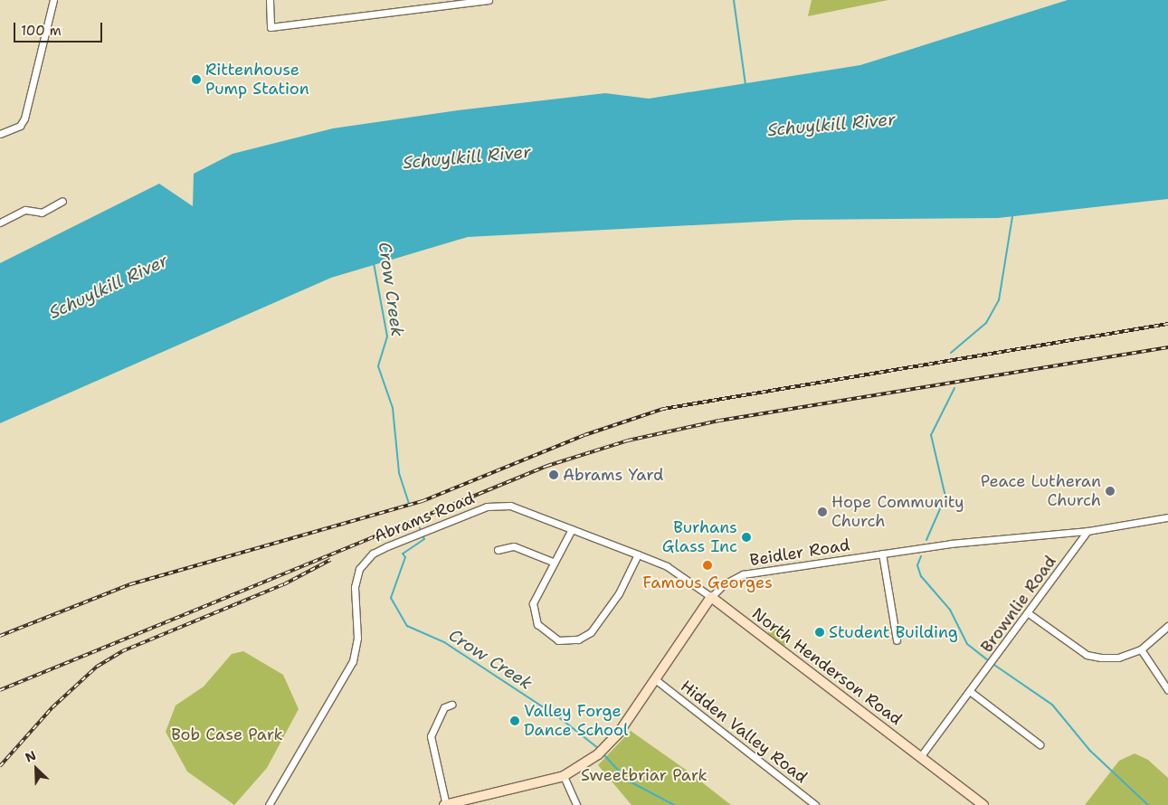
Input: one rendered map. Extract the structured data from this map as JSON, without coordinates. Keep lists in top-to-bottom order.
{
  "streets": {
    "street": [
      "Abrams Road",
      "Beidler Road",
      "Brownlie Road",
      "North Henderson Road",
      "Hidden Valley Road"
    ]
  },
  "crossings": [
    ["Abrams Road", "North Henderson Road"],
    ["Beidler Road", "Brownlie Road"],
    ["Beidler Road", "North Henderson Road"],
    ["Brownlie Road", "North Henderson Road"]
  ],
  "water": ["Schuylkill River", "Crow Creek"],
  "parks": ["Bob Case Park", "Sweetbriar Park"],
  "places": [
    "Rittenhouse Pump Station",
    "Abrams Yard",
    "Peace Lutheran Church",
    "Hope Community Church",
    "Burhans Glass Inc",
    "Famous Georges",
    "Student Building",
    "Valley Forge Dance School"
  ],
  "scale_bar": "100 m",
  "north": "top left"
}
